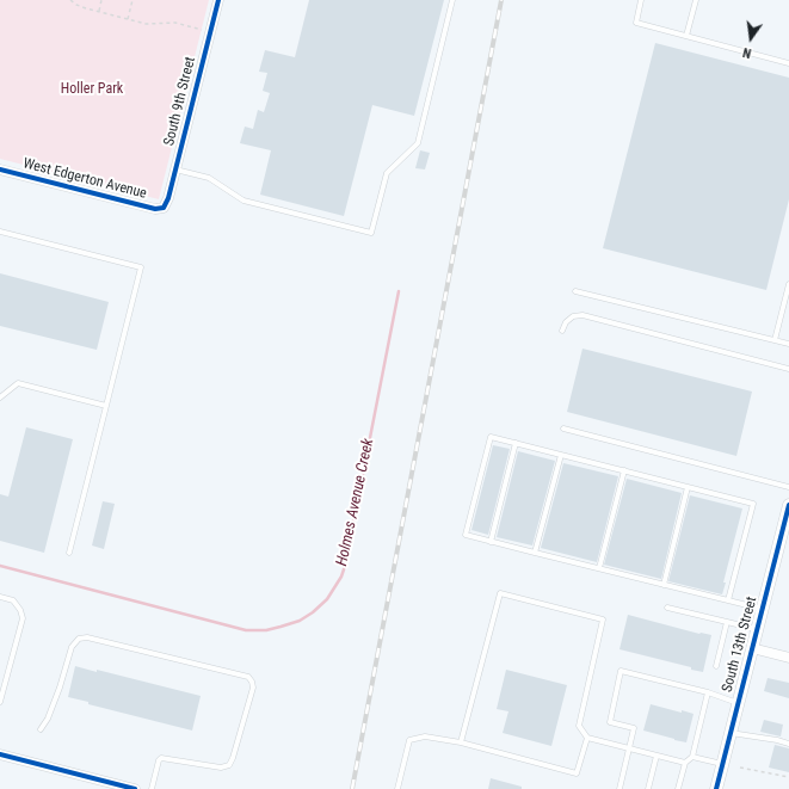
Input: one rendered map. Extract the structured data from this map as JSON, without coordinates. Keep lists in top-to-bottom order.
{
  "streets": {
    "street": ["South 9th Street", "West Edgerton Avenue", "South 13th Street"]
  },
  "crossings": [
    ["South 9th Street", "West Edgerton Avenue"]
  ],
  "water": ["Holmes Avenue Creek"],
  "parks": ["Holler Park"],
  "north": "bottom"
}
